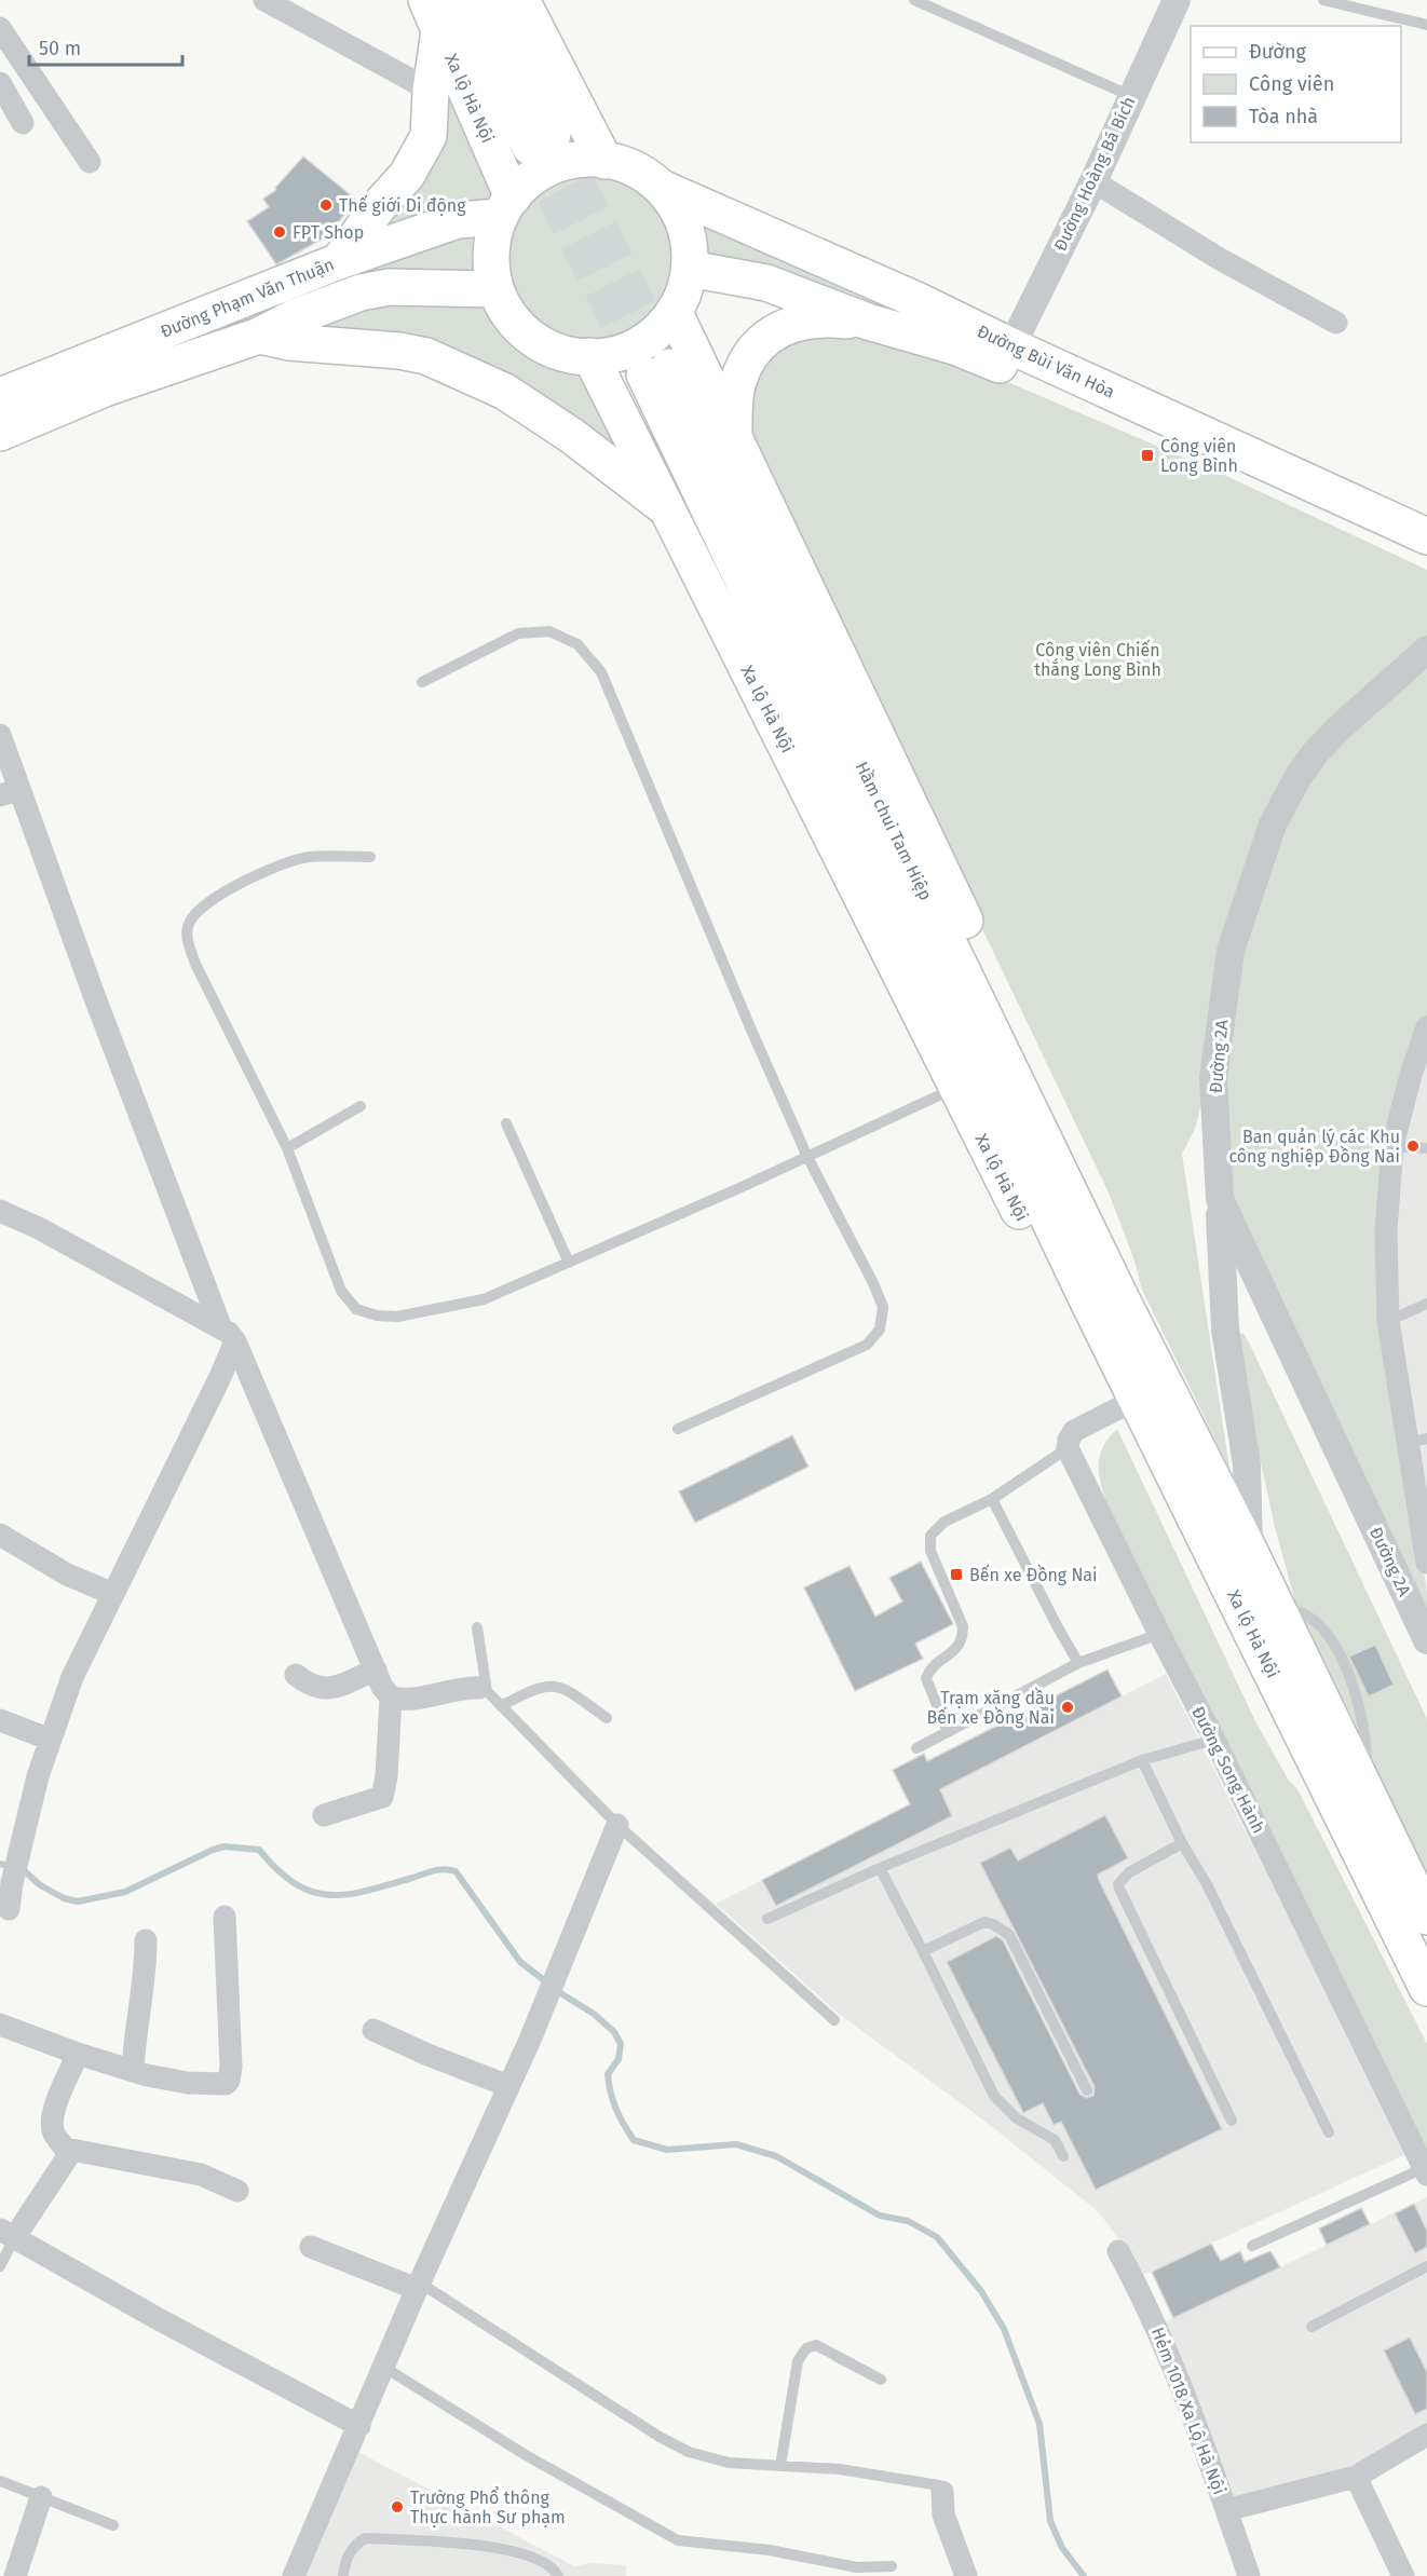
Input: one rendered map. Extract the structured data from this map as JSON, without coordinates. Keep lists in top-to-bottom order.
{
  "streets": {
    "main road": [
      "Xa lộ Hà Nội",
      "Đường Phạm Văn Thuận",
      "Đường Bùi Văn Hòa",
      "Hầm chui Tam Hiệp"
    ],
    "street": [
      "Đường Hoàng Bá Bích",
      "Đường 2A",
      "Đường Song Hành",
      "Hẻm 1018 Xa Lộ Hà Nội"
    ]
  },
  "crossings": [
    ["Xa lộ Hà Nội", "Đường Phạm Văn Thuận"],
    ["Xa lộ Hà Nội", "Đường Bùi Văn Hòa"],
    ["Xa lộ Hà Nội", "Hầm chui Tam Hiệp"],
    ["Đường Hoàng Bá Bích", "Đường Bùi Văn Hòa"],
    ["Đường Phạm Văn Thuận", "Đường Bùi Văn Hòa"]
  ],
  "parks": ["Công viên Chiến thắng Long Bình"],
  "places": {
    "other": [
      "Thế giới Di động",
      "FPT Shop",
      "Ban quản lý các Khu công nghiệp Đồng Nai",
      "Trạm xăng dầu Bến xe Đồng Nai",
      "Trường Phổ thông Thực hành Sư phạm"
    ],
    "transit": ["Công viên Long Bình", "Bến xe Đồng Nai"]
  },
  "legend": ["Đường", "Công viên", "Tòa nhà"],
  "scale_bar": "50 m"
}
